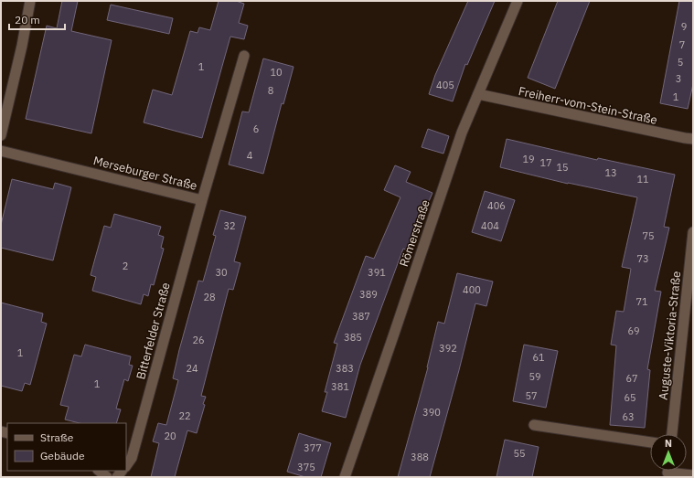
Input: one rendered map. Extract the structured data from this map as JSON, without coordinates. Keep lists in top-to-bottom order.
{
  "streets": {
    "street": [
      "Freiherr-vom-Stein-Straße",
      "Merseburger Straße",
      "Römerstraße",
      "Bitterfelder Straße",
      "Auguste-Viktoria-Straße"
    ]
  },
  "crossings": [
    ["Freiherr-vom-Stein-Straße", "Römerstraße"],
    ["Merseburger Straße", "Bitterfelder Straße"]
  ],
  "house_numbers": [
    "9",
    "7",
    "5",
    "1",
    "10",
    "3",
    "405",
    "8",
    "1",
    "6",
    "4",
    "19",
    "17",
    "15",
    "13",
    "11",
    "406",
    "32",
    "404",
    "75",
    "73",
    "2",
    "30",
    "391",
    "400",
    "389",
    "28",
    "71",
    "387",
    "69",
    "385",
    "26",
    "392",
    "1",
    "61",
    "24",
    "383",
    "59",
    "67",
    "1",
    "381",
    "57",
    "65",
    "390",
    "22",
    "63",
    "20",
    "377",
    "55",
    "388",
    "375"
  ],
  "legend": ["Straße", "Gebäude"],
  "scale_bar": "20 m",
  "north": "top"
}
